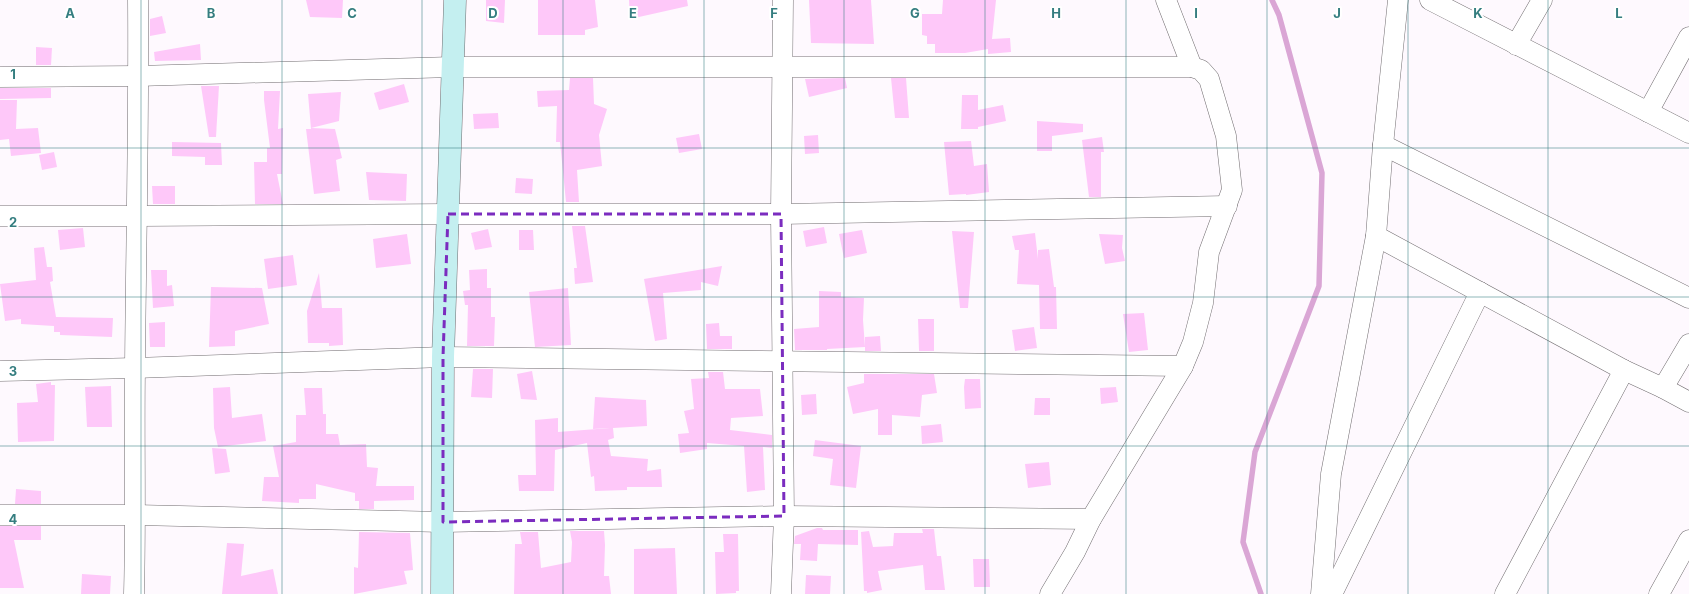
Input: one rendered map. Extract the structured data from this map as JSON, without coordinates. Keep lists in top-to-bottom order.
{
  "grid": {
    "columns": [
      "A",
      "B",
      "C",
      "D",
      "E",
      "F",
      "G",
      "H",
      "I",
      "J",
      "K",
      "L"
    ],
    "rows": [
      "1",
      "2",
      "3",
      "4"
    ]
  }
}
